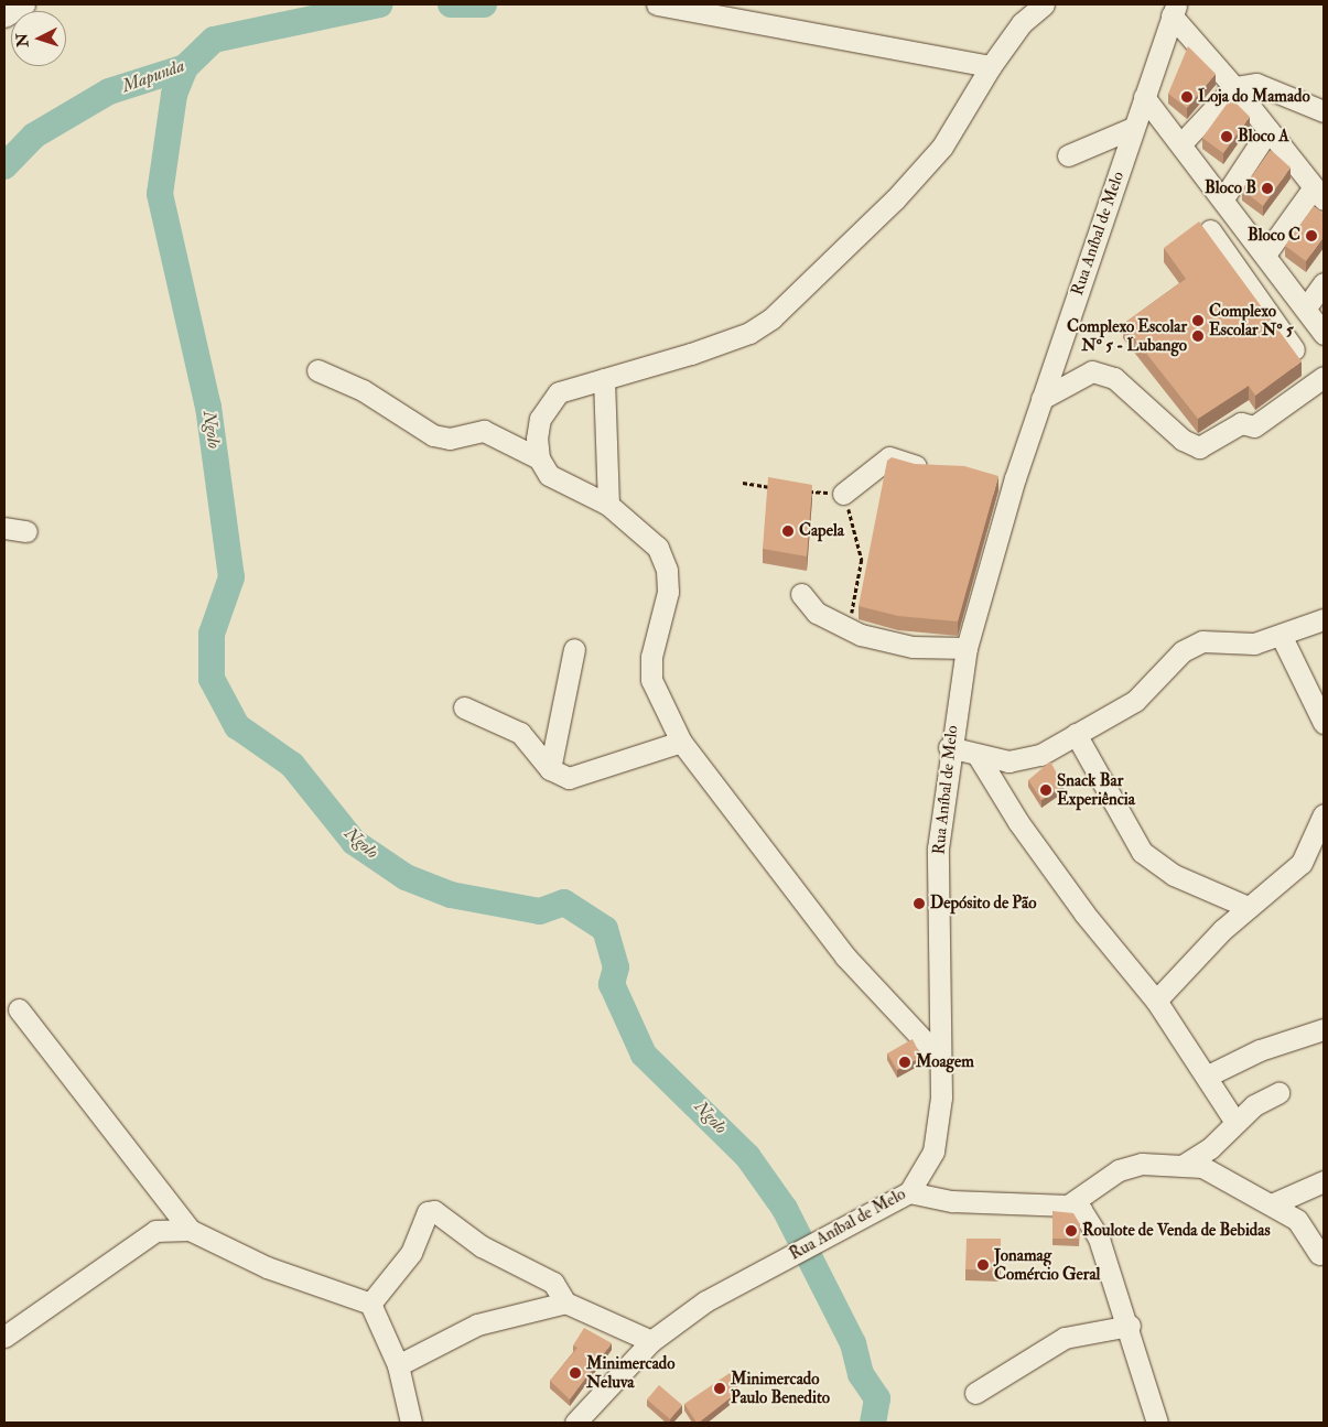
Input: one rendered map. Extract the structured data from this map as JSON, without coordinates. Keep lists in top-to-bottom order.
{
  "streets": {
    "street": ["Rua Aníbal de Melo"]
  },
  "water": ["Mapunda", "Ngolo"],
  "places": [
    "Loja do Mamado",
    "Bloco A",
    "Bloco B",
    "Bloco C",
    "Complexo Escolar Nº 5",
    "Complexo Escolar Nº 5 - Lubango",
    "Capela",
    "Snack Bar Experiência",
    "Depósito de Pão",
    "Moagem",
    "Roulote de Venda de Bebidas",
    "Jonamag Comércio Geral",
    "Minimercado Neluva",
    "Minimercado Paulo Benedito"
  ],
  "north": "left"
}
